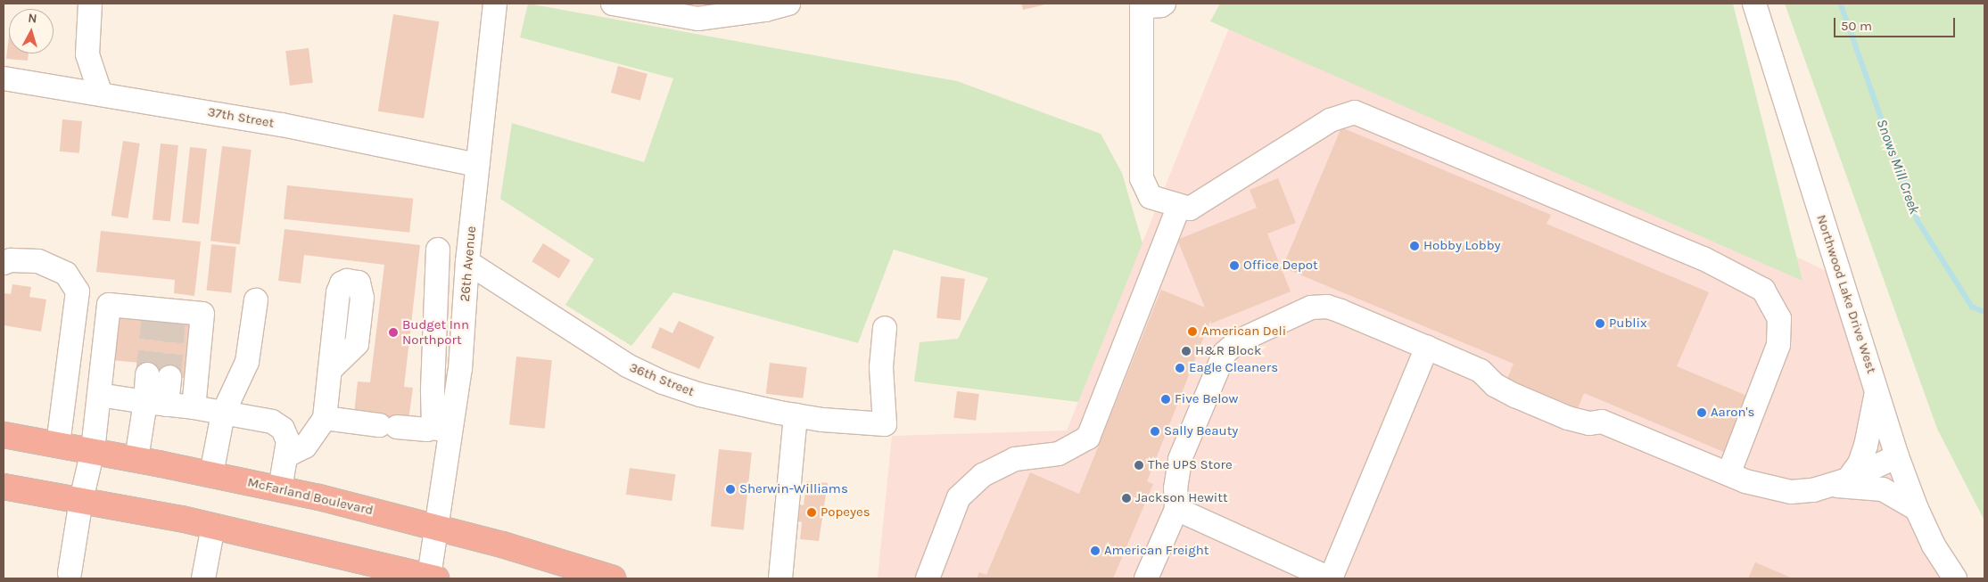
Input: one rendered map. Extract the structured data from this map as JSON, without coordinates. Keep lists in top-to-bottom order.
{
  "streets": {
    "highway": ["McFarland Boulevard"],
    "street": [
      "37th Street",
      "26th Avenue",
      "Northwood Lake Drive West",
      "36th Street"
    ]
  },
  "crossings": [
    ["37th Street", "26th Avenue"],
    ["26th Avenue", "36th Street"],
    ["26th Avenue", "McFarland Boulevard"]
  ],
  "water": ["Snows Mill Creek"],
  "places": [
    "Hobby Lobby",
    "Office Depot",
    "Publix",
    "American Deli",
    "Budget Inn Northport",
    "H&R Block",
    "Eagle Cleaners",
    "Five Below",
    "Aaron's",
    "Sally Beauty",
    "The UPS Store",
    "Sherwin-Williams",
    "Jackson Hewitt",
    "Popeyes",
    "American Freight"
  ],
  "scale_bar": "50 m",
  "north": "top"
}
